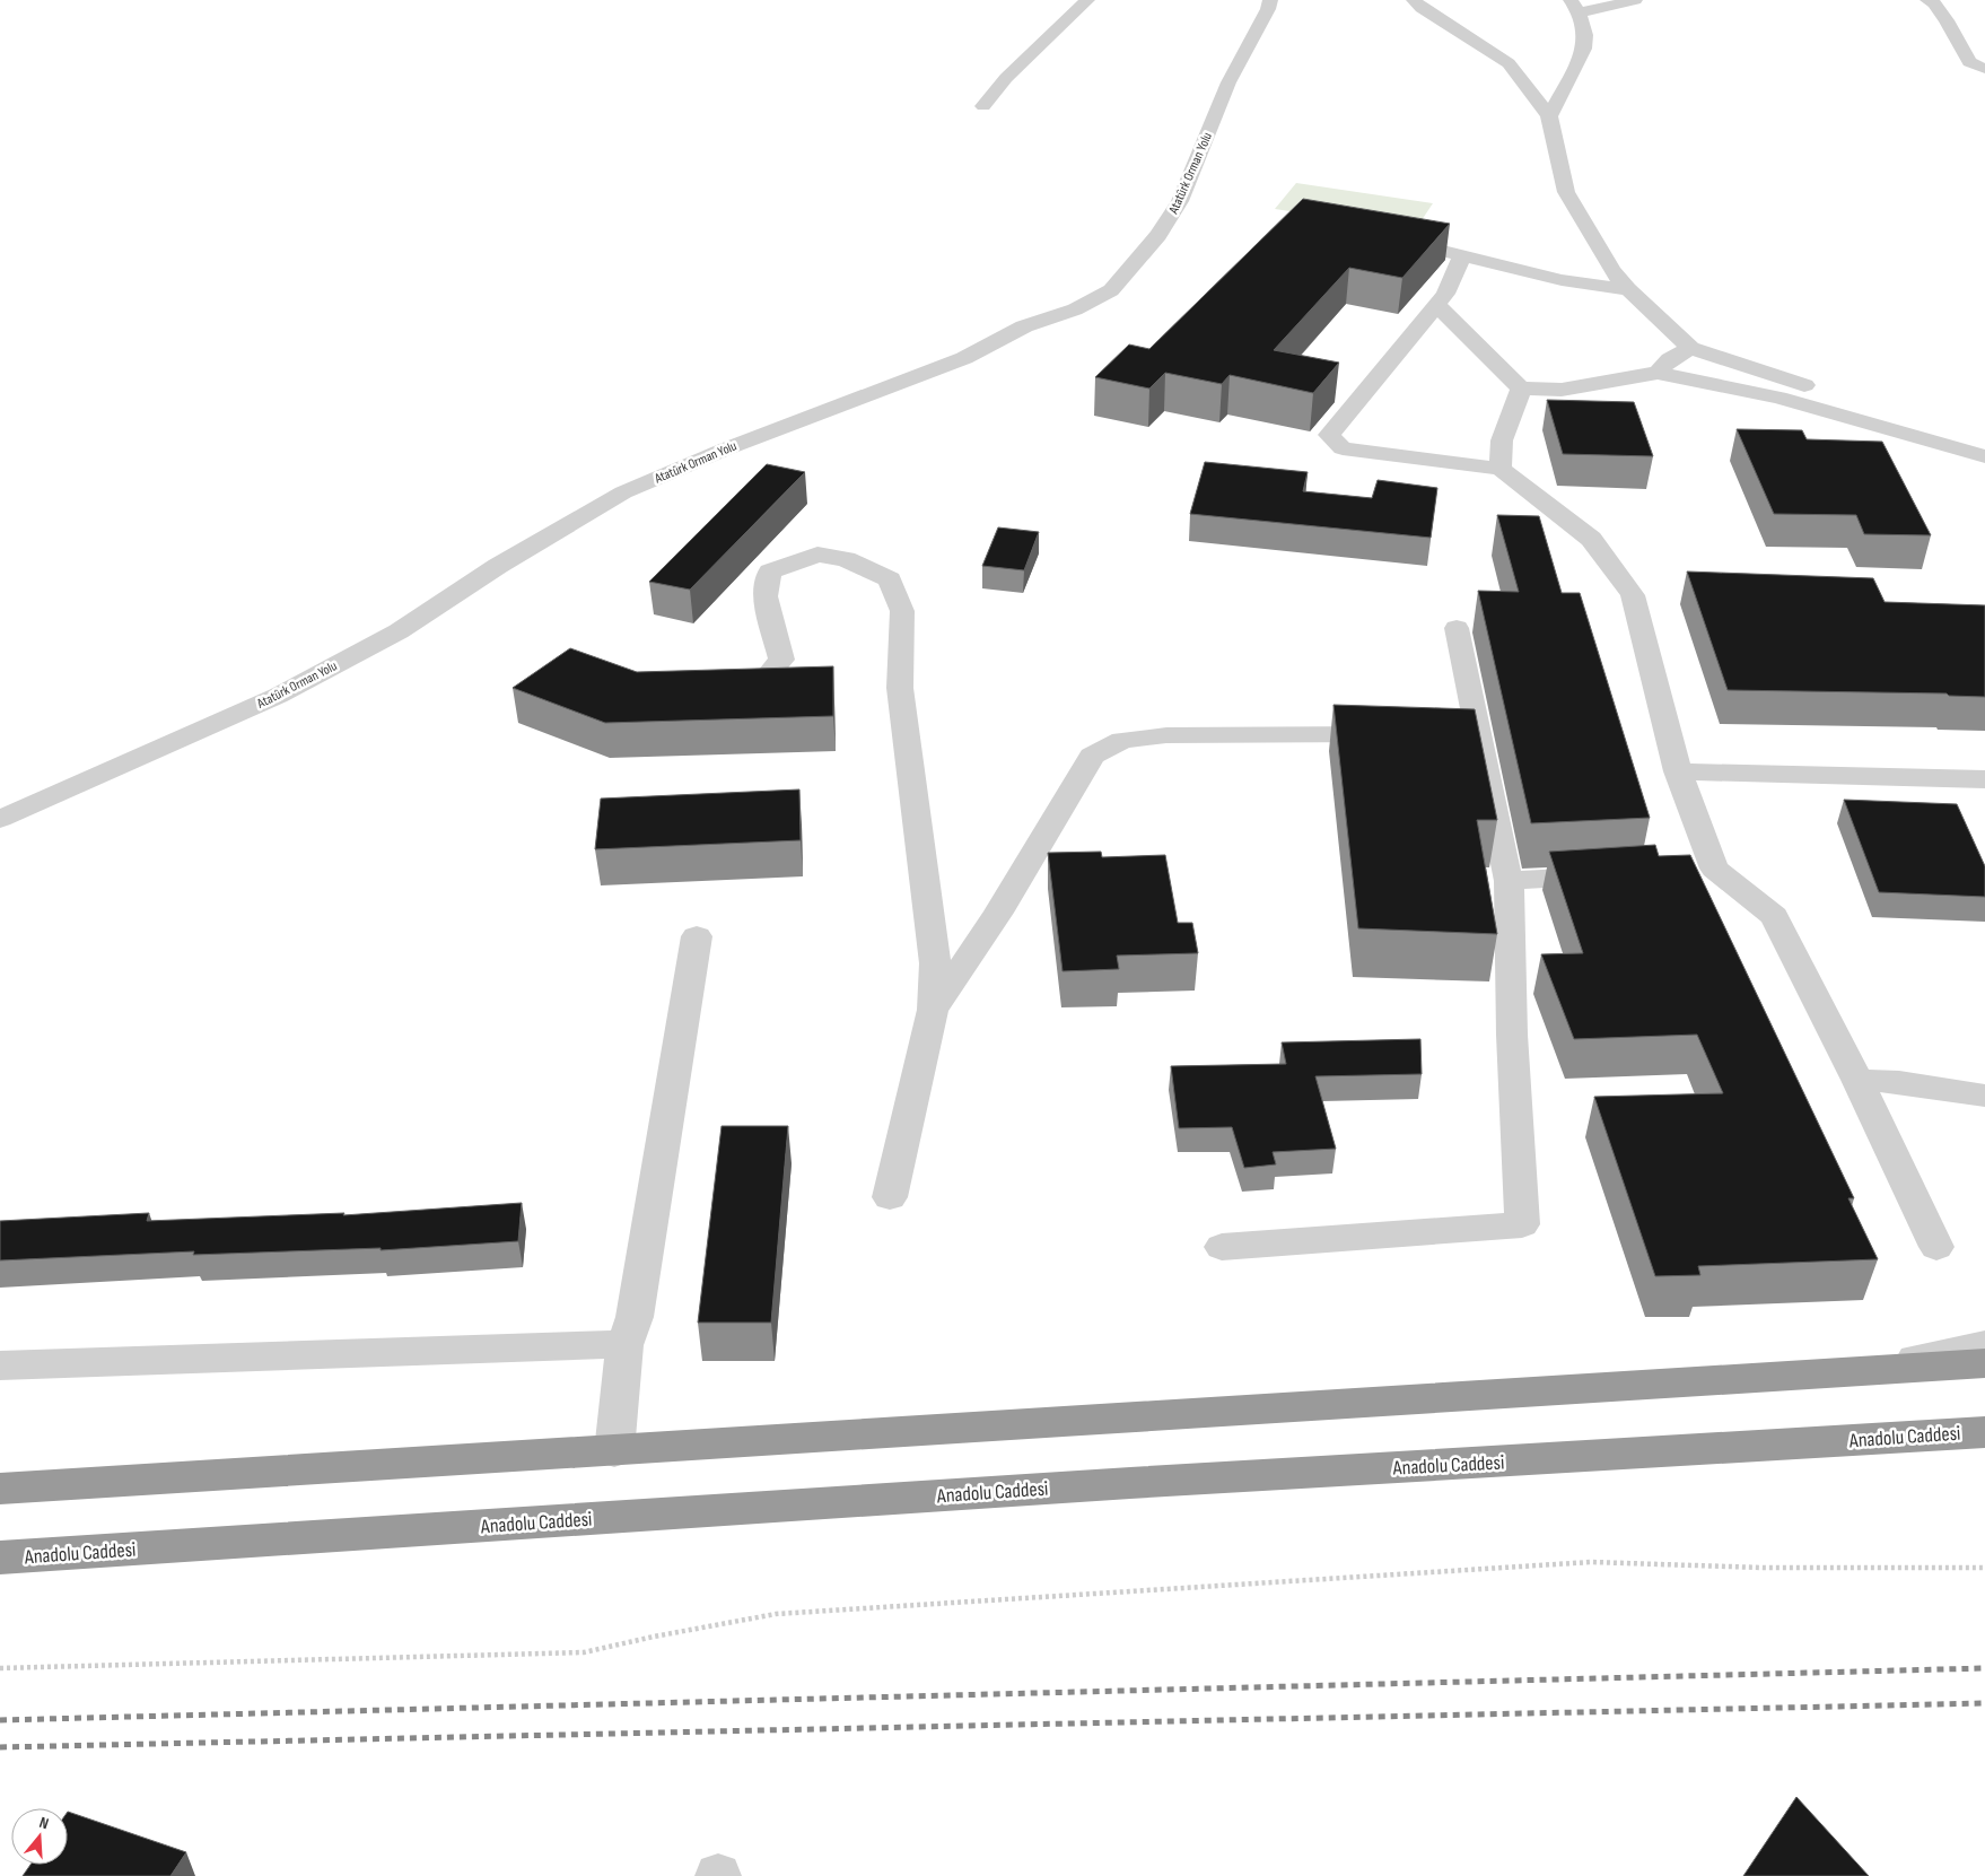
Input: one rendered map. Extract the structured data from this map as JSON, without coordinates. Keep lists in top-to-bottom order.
{
  "streets": {
    "highway": ["Anadolu Caddesi"],
    "street": ["Atatürk Orman Yolu"]
  },
  "north": "top"
}
